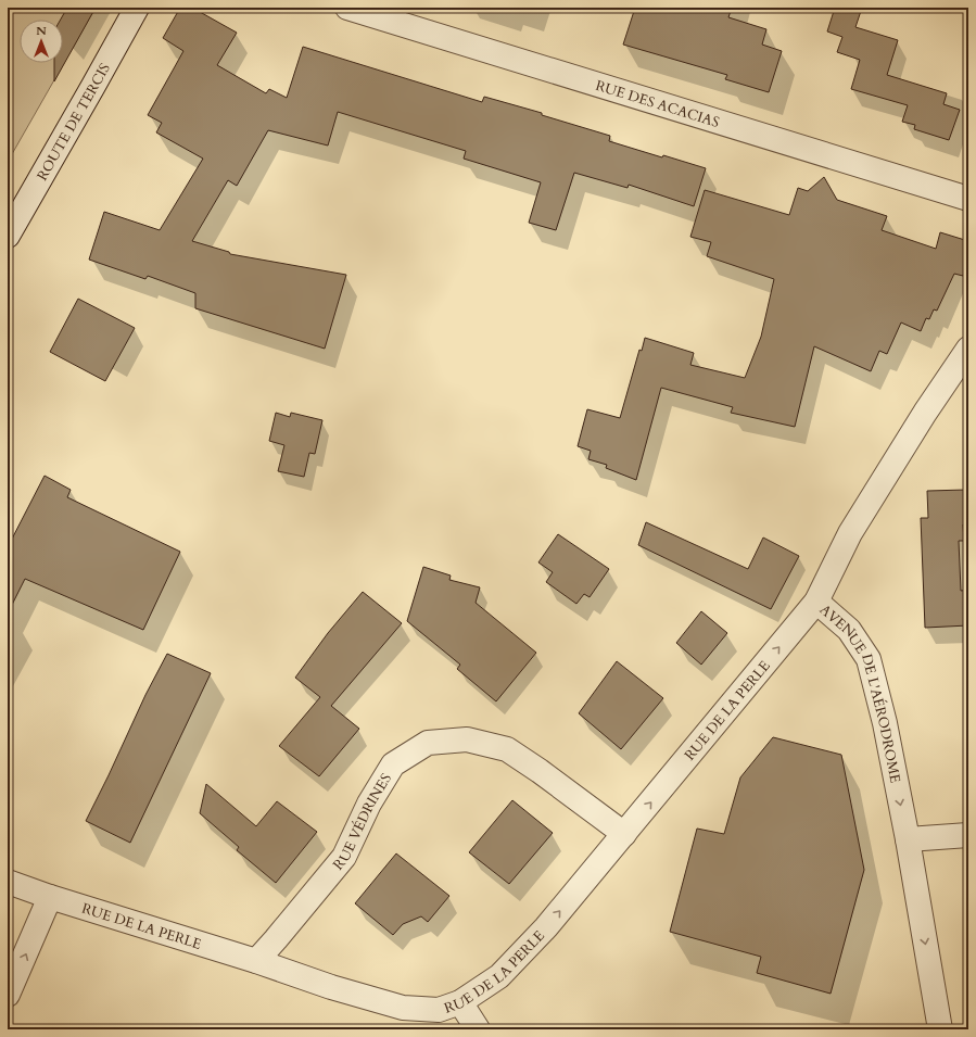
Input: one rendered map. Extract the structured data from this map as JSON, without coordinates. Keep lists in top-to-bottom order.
{
  "streets": {
    "street": [
      "RUE DES ACACIAS",
      "ROUTE DE TERCIS",
      "AVENUE DE L'AÉRODROME",
      "RUE DE LA PERLE",
      "RUE VÉDRINES"
    ]
  },
  "crossings": [
    ["AVENUE DE L'AÉRODROME", "RUE DE LA PERLE"],
    ["RUE DE LA PERLE", "RUE VÉDRINES"]
  ],
  "one_way": ["AVENUE DE L'AÉRODROME", "RUE DE LA PERLE"],
  "north": "top"
}
